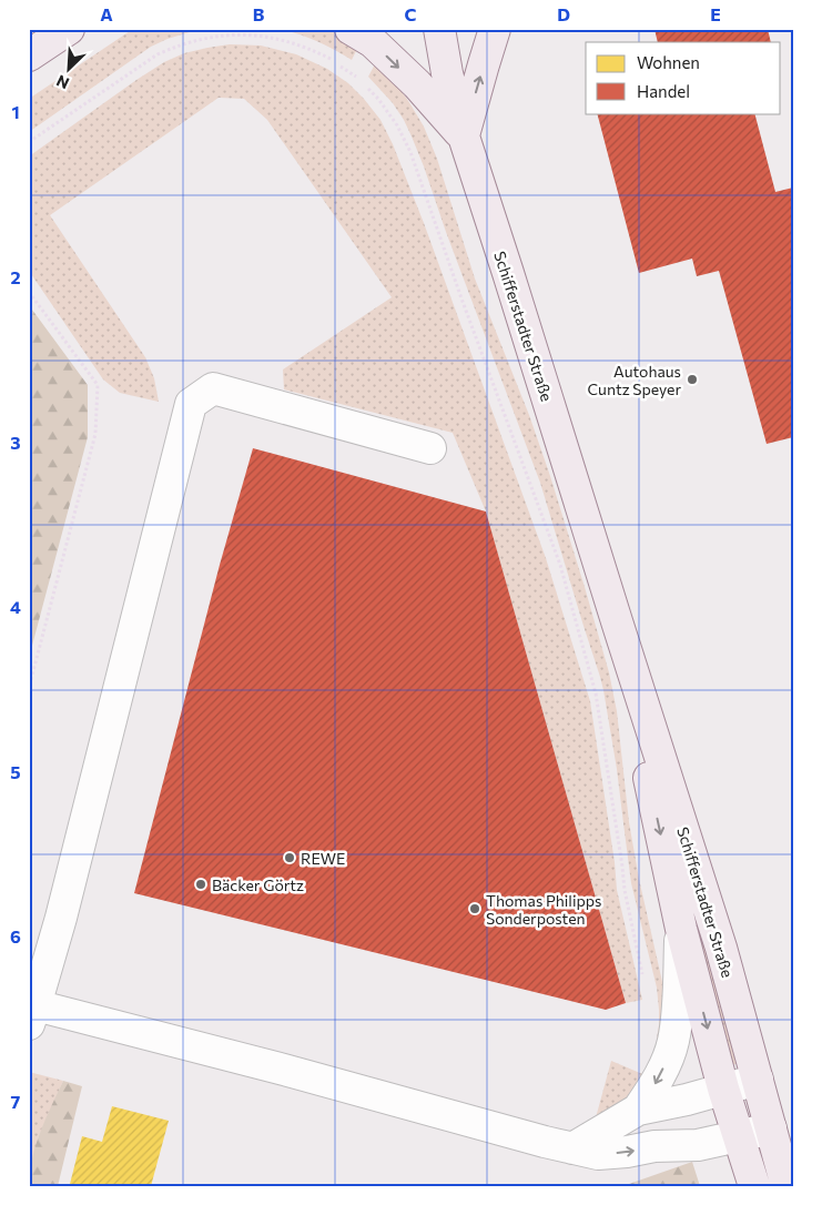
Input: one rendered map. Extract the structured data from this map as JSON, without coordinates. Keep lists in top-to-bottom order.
{
  "streets": {
    "main road": ["Schifferstadter Straße"]
  },
  "places": [
    "Autohaus Cuntz Speyer",
    "REWE",
    "Bäcker Görtz",
    "Thomas Philipps Sonderposten"
  ],
  "legend": ["Wohnen", "Handel"],
  "north": "bottom left",
  "grid": {
    "columns": [
      "A",
      "B",
      "C",
      "D",
      "E"
    ],
    "rows": [
      "1",
      "2",
      "3",
      "4",
      "5",
      "6",
      "7"
    ]
  }
}
